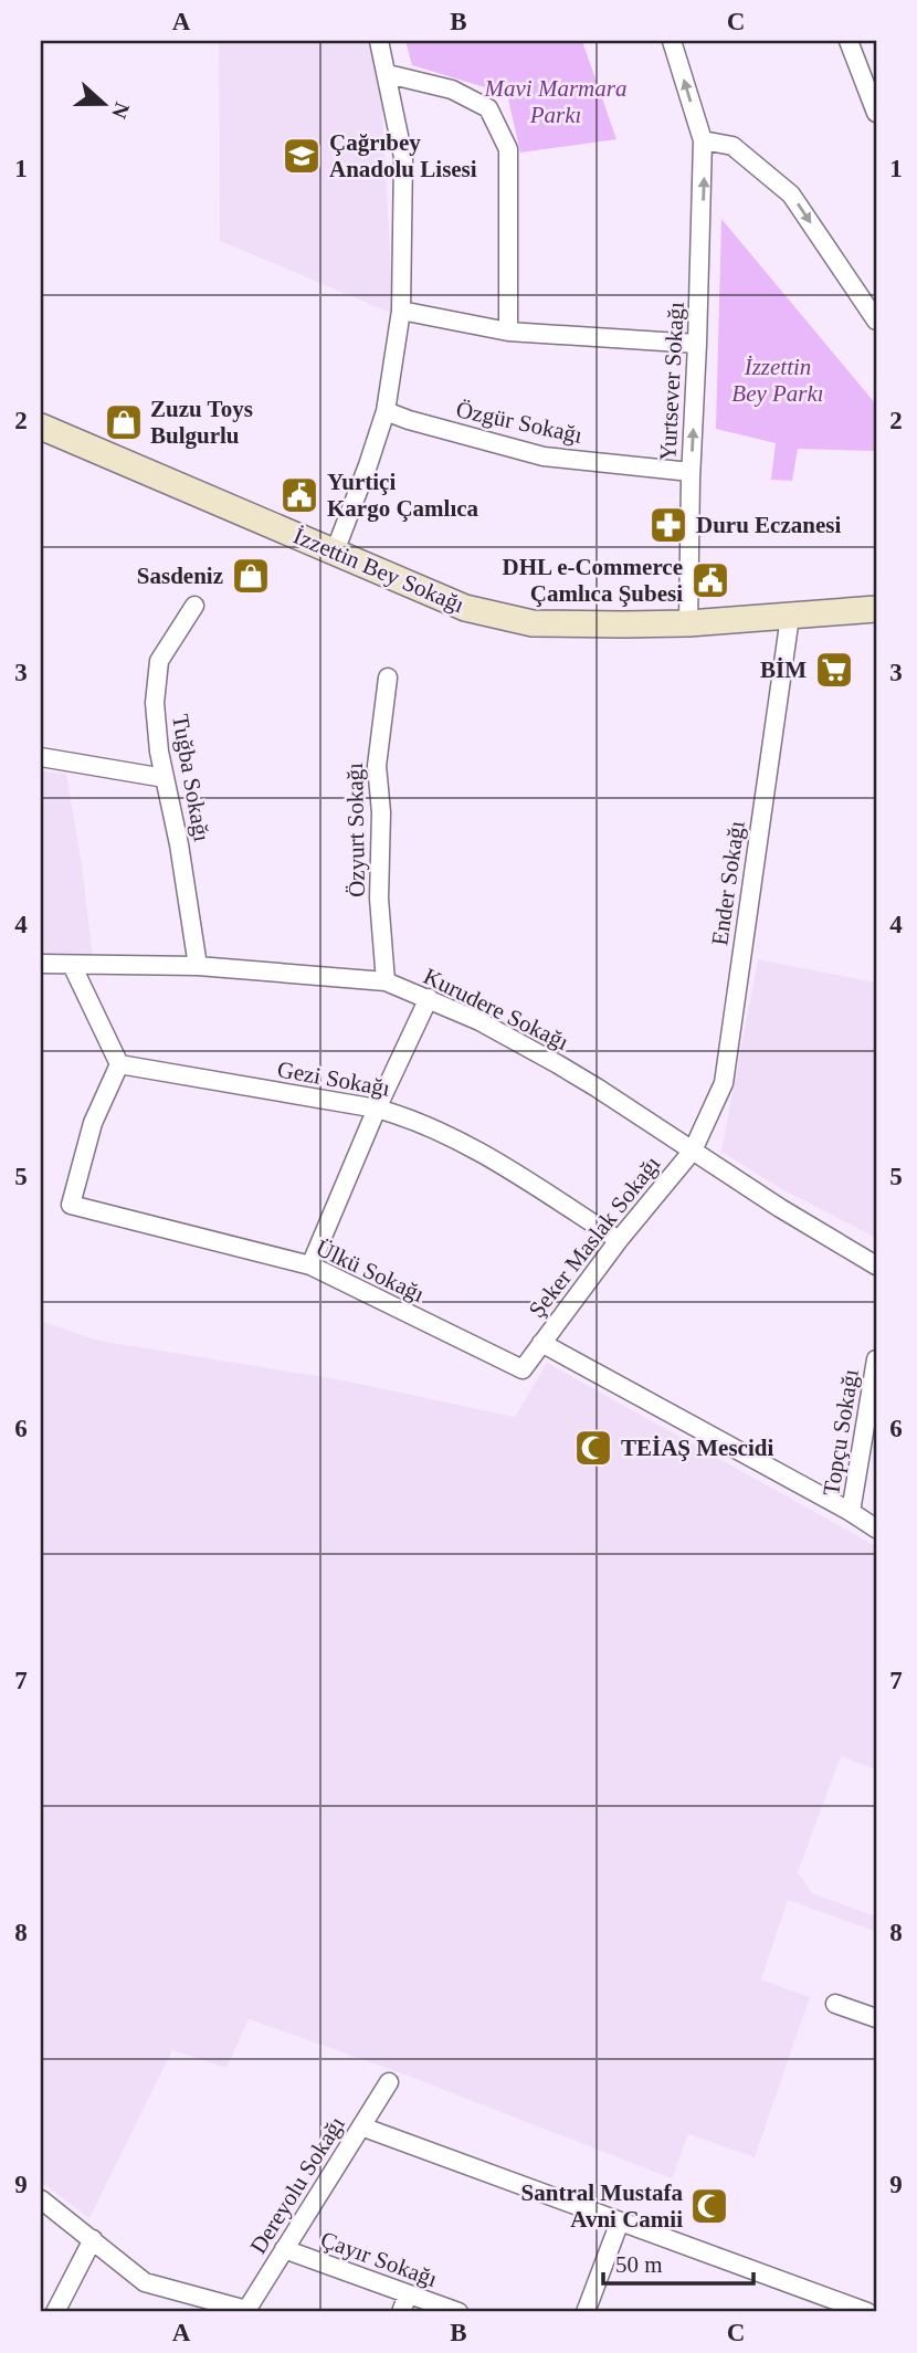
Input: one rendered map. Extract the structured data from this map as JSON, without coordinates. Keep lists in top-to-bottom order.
{
  "streets": {
    "street": [
      "Yurtsever Sokağı",
      "Özgür Sokağı",
      "İzzettin Bey Sokağı",
      "Tuğba Sokağı",
      "Özyurt Sokağı",
      "Ender Sokağı",
      "Kurudere Sokağı",
      "Gezi Sokağı",
      "Şeker Maslak Sokağı",
      "Ülkü Sokağı",
      "Topçu Sokağı",
      "Dereyolu Sokağı",
      "Çayır Sokağı"
    ]
  },
  "crossings": [
    ["Yurtsever Sokağı", "Özgür Sokağı"],
    ["Yurtsever Sokağı", "İzzettin Bey Sokağı"],
    ["İzzettin Bey Sokağı", "Ender Sokağı"],
    ["Tuğba Sokağı", "Kurudere Sokağı"],
    ["Özyurt Sokağı", "Kurudere Sokağı"],
    ["Ender Sokağı", "Kurudere Sokağı"],
    ["Ender Sokağı", "Şeker Maslak Sokağı"],
    ["Kurudere Sokağı", "Şeker Maslak Sokağı"],
    ["Gezi Sokağı", "Şeker Maslak Sokağı"],
    ["Gezi Sokağı", "Ülkü Sokağı"],
    ["Şeker Maslak Sokağı", "Ülkü Sokağı"],
    ["Şeker Maslak Sokağı", "Topçu Sokağı"],
    ["Dereyolu Sokağı", "Çayır Sokağı"]
  ],
  "one_way": ["Yurtsever Sokağı"],
  "parks": ["Mavi Marmara Parkı", "İzzettin Bey Parkı"],
  "places": {
    "school or university": ["Çağrıbey Anadolu Lisesi"],
    "shop": ["Zuzu Toys Bulgurlu", "Sasdeniz"],
    "public building": ["Yurtiçi Kargo Çamlıca", "DHL e-Commerce Çamlıca Şubesi"],
    "pharmacy": ["Duru Eczanesi"],
    "supermarket": ["BİM"],
    "mosque": ["TEİAŞ Mescidi", "Santral Mustafa Avni Camii"]
  },
  "scale_bar": "50 m",
  "north": "right",
  "grid": {
    "columns": ["A", "B", "C"],
    "rows": [
      "1",
      "2",
      "3",
      "4",
      "5",
      "6",
      "7",
      "8",
      "9"
    ]
  }
}
